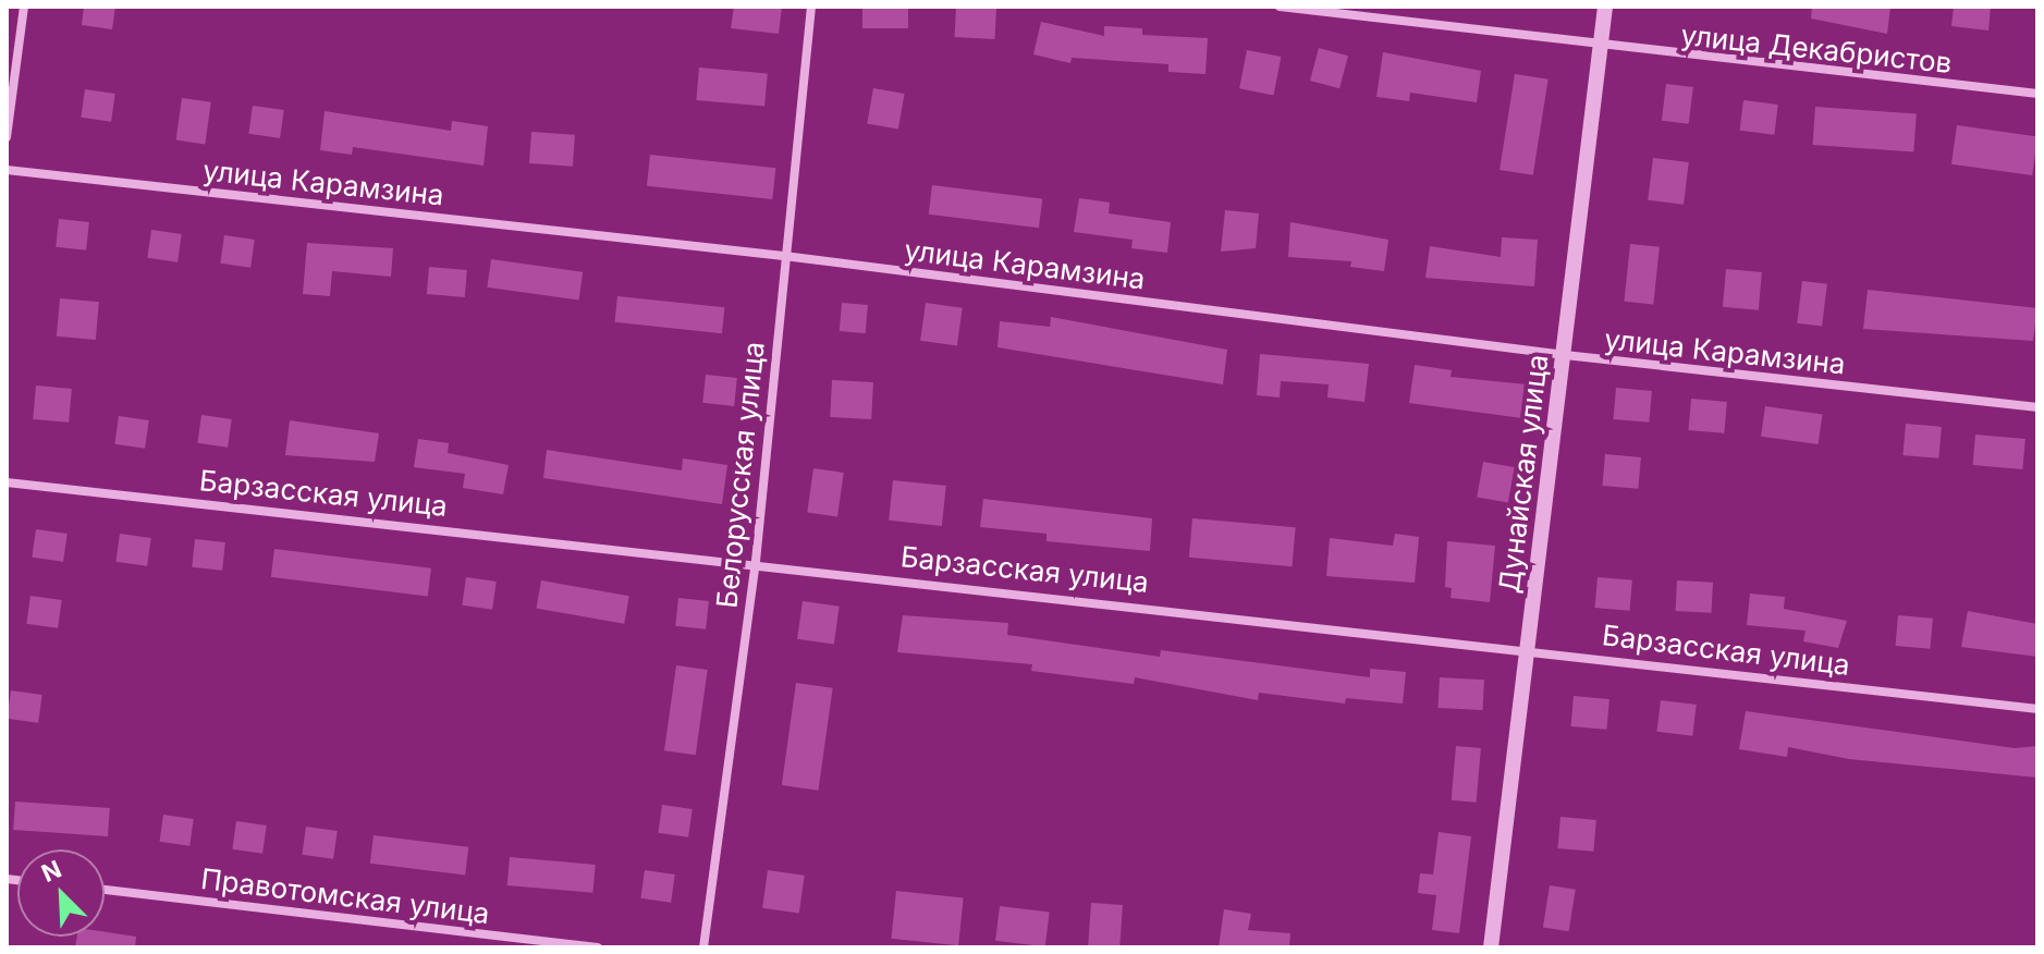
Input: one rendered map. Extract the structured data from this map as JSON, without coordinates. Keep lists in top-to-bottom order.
{
  "streets": {
    "street": [
      "улица Декабристов",
      "улица Карамзина",
      "Дунайская улица",
      "Белорусская улица",
      "Барзасская улица",
      "Правотомская улица"
    ]
  },
  "crossings": [
    ["улица Декабристов", "Дунайская улица"],
    ["улица Карамзина", "Дунайская улица"],
    ["улица Карамзина", "Белорусская улица"],
    ["Дунайская улица", "Барзасская улица"],
    ["Белорусская улица", "Барзасская улица"]
  ],
  "north": "top left"
}
